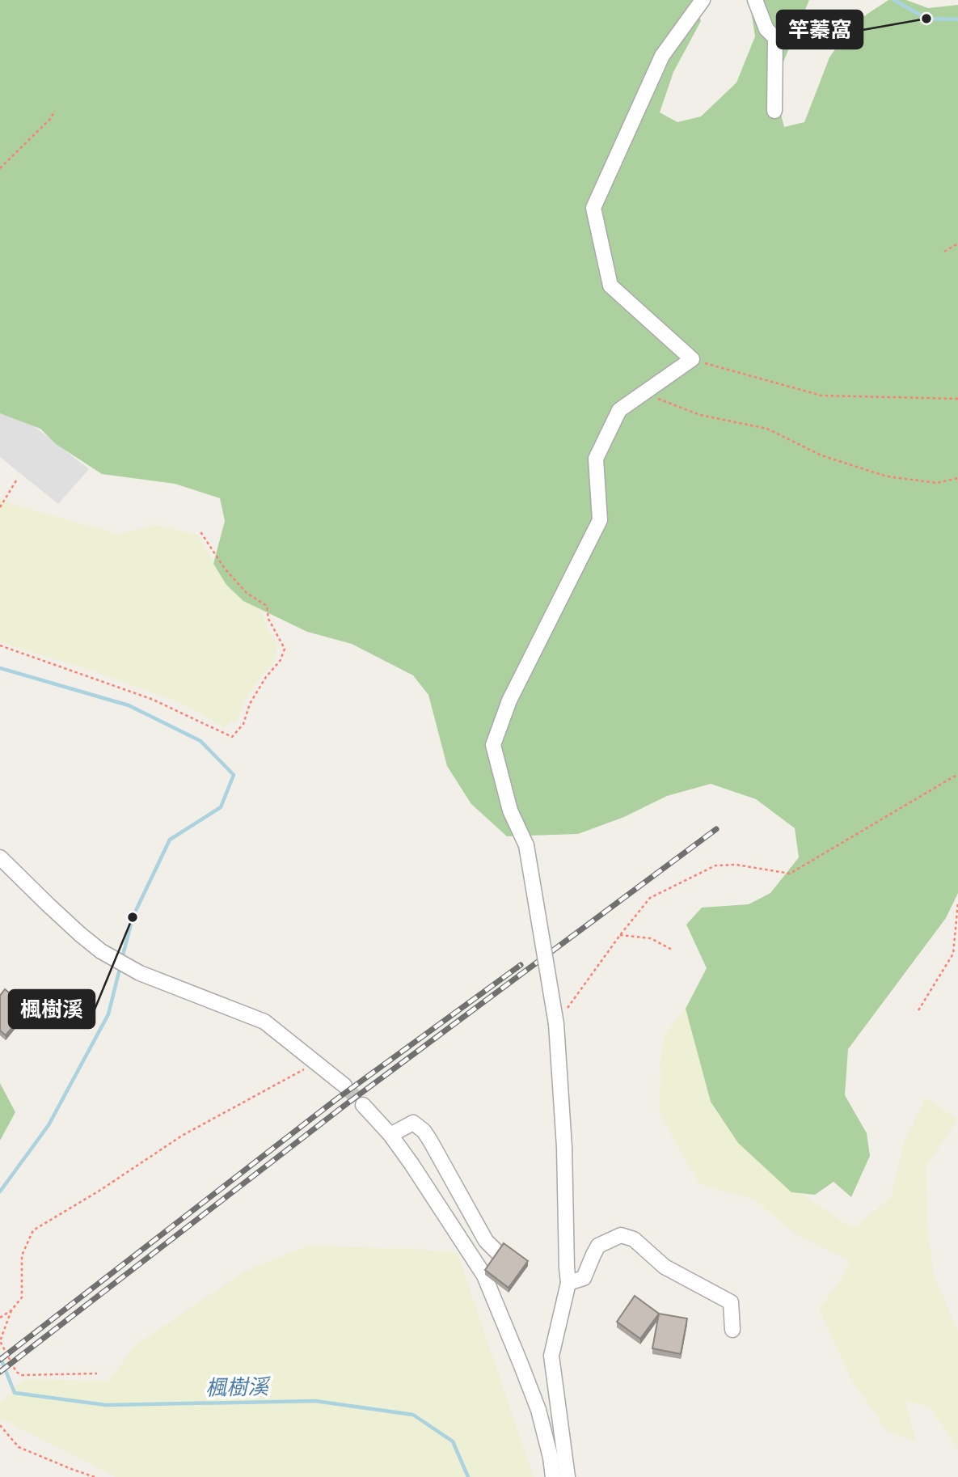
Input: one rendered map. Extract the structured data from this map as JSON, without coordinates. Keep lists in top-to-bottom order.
{
  "water": ["楓樹溪"],
  "places": ["竿蓁窩", "楓樹溪"]
}
